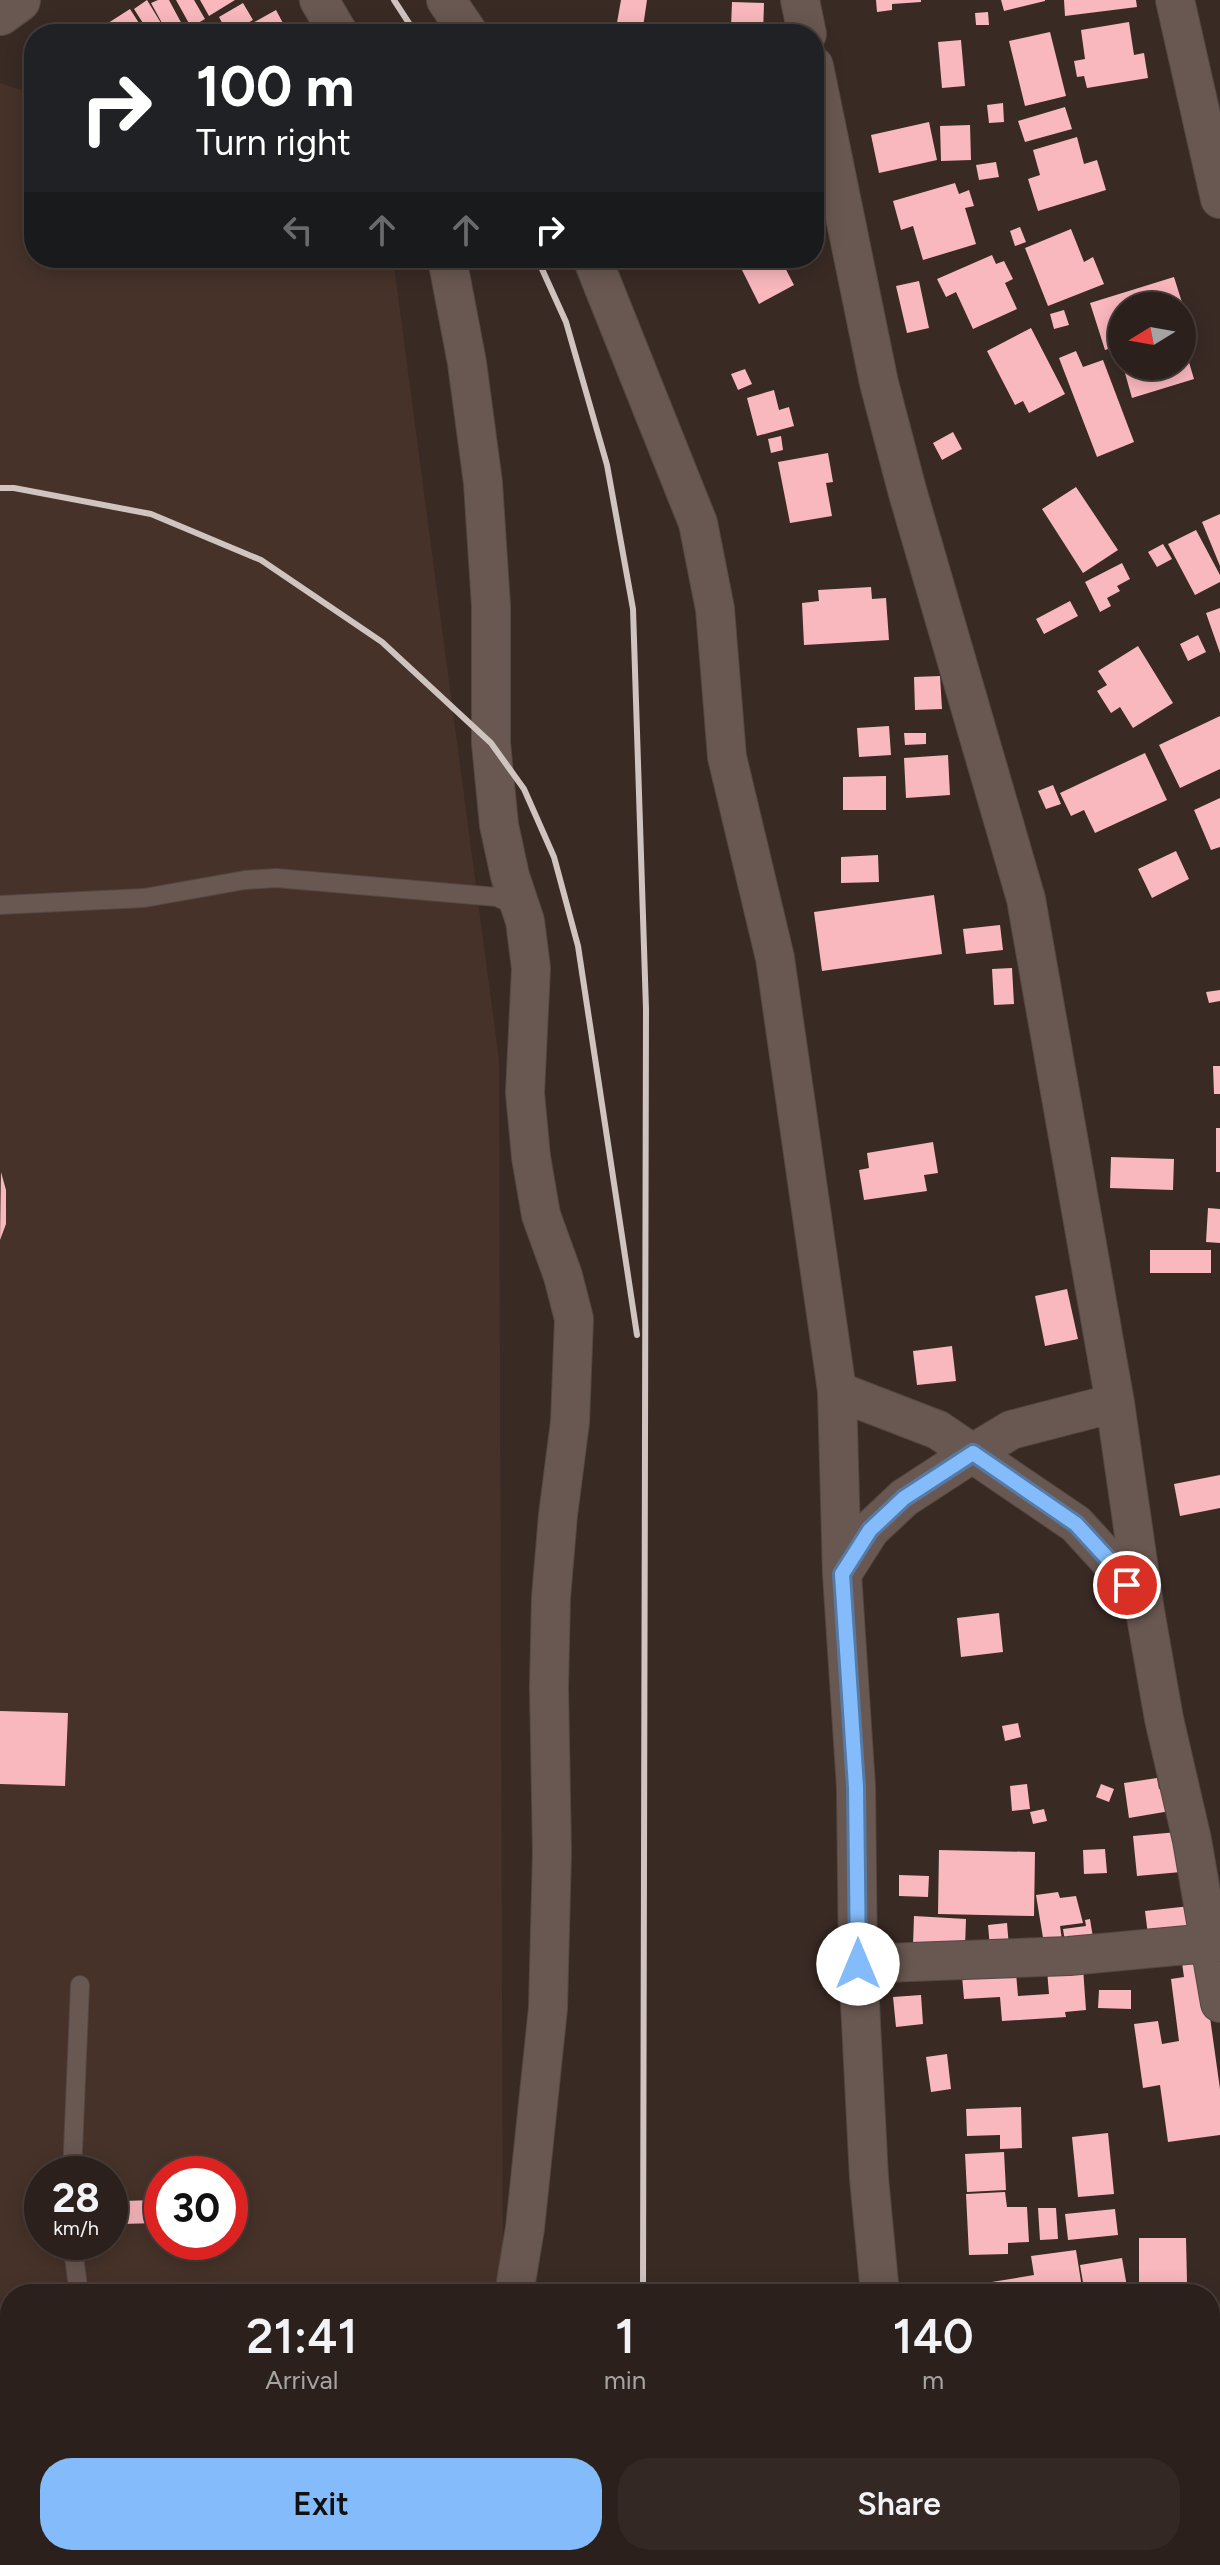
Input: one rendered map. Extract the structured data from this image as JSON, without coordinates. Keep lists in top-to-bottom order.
{
  "north": "left",
  "page": {
    "turn": ["100 m", "Turn right"],
    "speed": "28 km/h",
    "limit": "30",
    "eta": [
      "21:41",
      "Arrival",
      "1",
      "min",
      "140",
      "m"
    ],
    "buttons": ["Exit", "Share"]
  }
}
